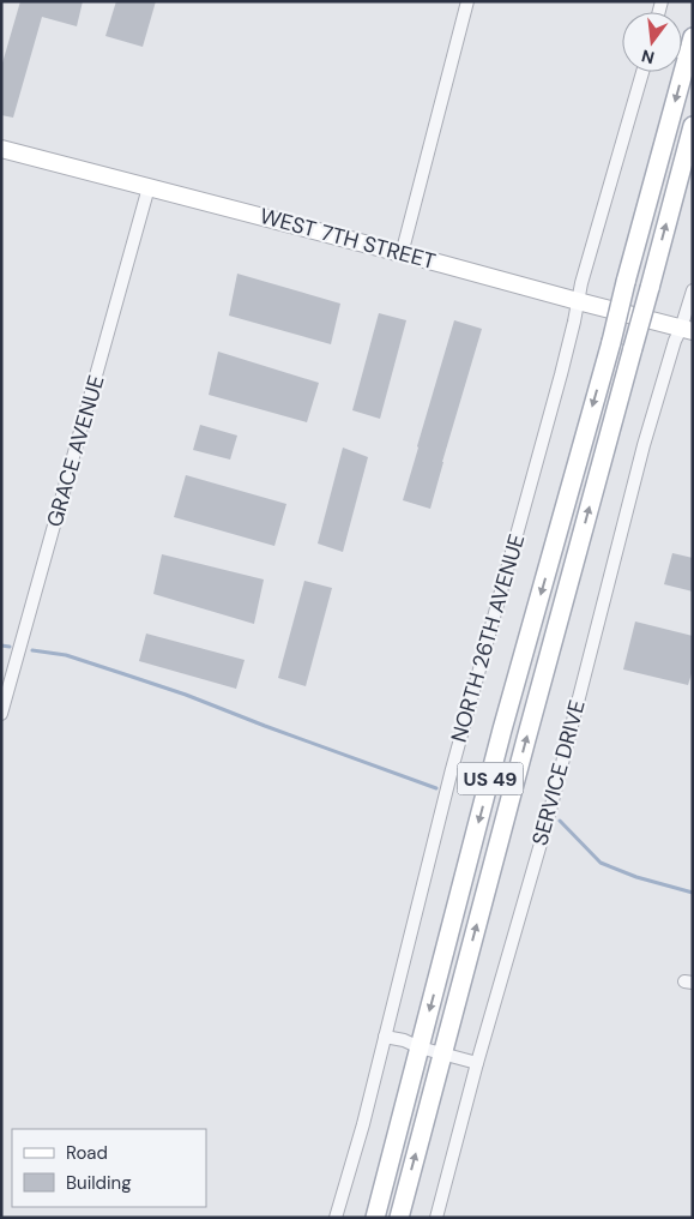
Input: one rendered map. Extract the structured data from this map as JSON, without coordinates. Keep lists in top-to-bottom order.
{
  "streets": {
    "main road": ["WEST 7TH STREET", "US 49"],
    "street": ["GRACE AVENUE", "NORTH 26TH AVENUE", "SERVICE DRIVE"]
  },
  "crossings": [
    ["WEST 7TH STREET", "GRACE AVENUE"],
    ["WEST 7TH STREET", "NORTH 26TH AVENUE"],
    ["WEST 7TH STREET", "SERVICE DRIVE"]
  ],
  "legend": ["Road", "Building"],
  "north": "bottom"
}
